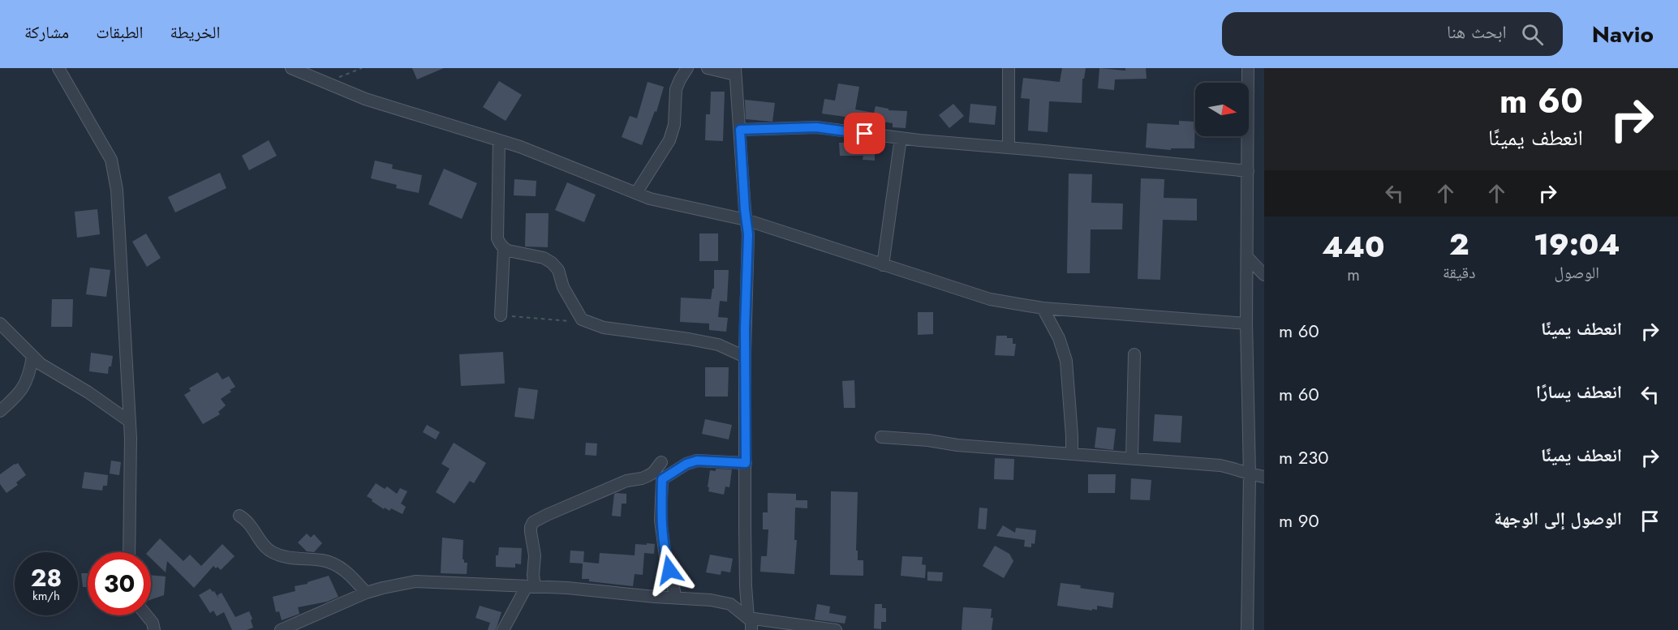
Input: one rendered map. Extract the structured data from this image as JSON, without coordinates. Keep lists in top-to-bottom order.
{
  "north": "right",
  "page": {
    "header": "Navio",
    "search": "ابحث هنا",
    "nav": ["الخريطة", "الطبقات", "مشاركة"],
    "turn": ["60 m", "انعطف يمينًا"],
    "eta": [
      "19:04",
      "الوصول",
      "2",
      "دقيقة",
      "440",
      "m"
    ],
    "list": [
      {
        "name": "انعطف يمينًا",
        "value": "60 m"
      },
      {
        "name": "انعطف يسارًا",
        "value": "60 m"
      },
      {
        "name": "انعطف يمينًا",
        "value": "230 m"
      },
      {
        "name": "الوصول إلى الوجهة",
        "value": "90 m"
      }
    ],
    "speed": "28 km/h",
    "limit": "30"
  }
}
